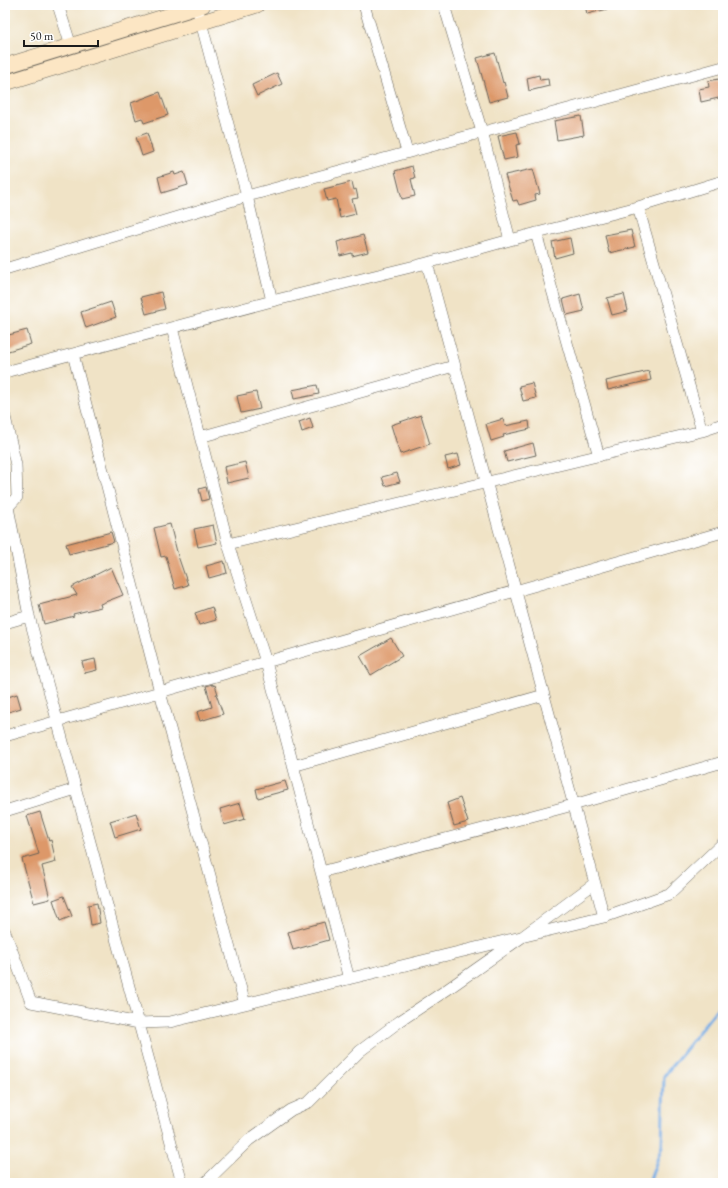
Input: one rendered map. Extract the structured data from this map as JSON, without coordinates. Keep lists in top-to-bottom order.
{
  "scale_bar": "50 m"
}
